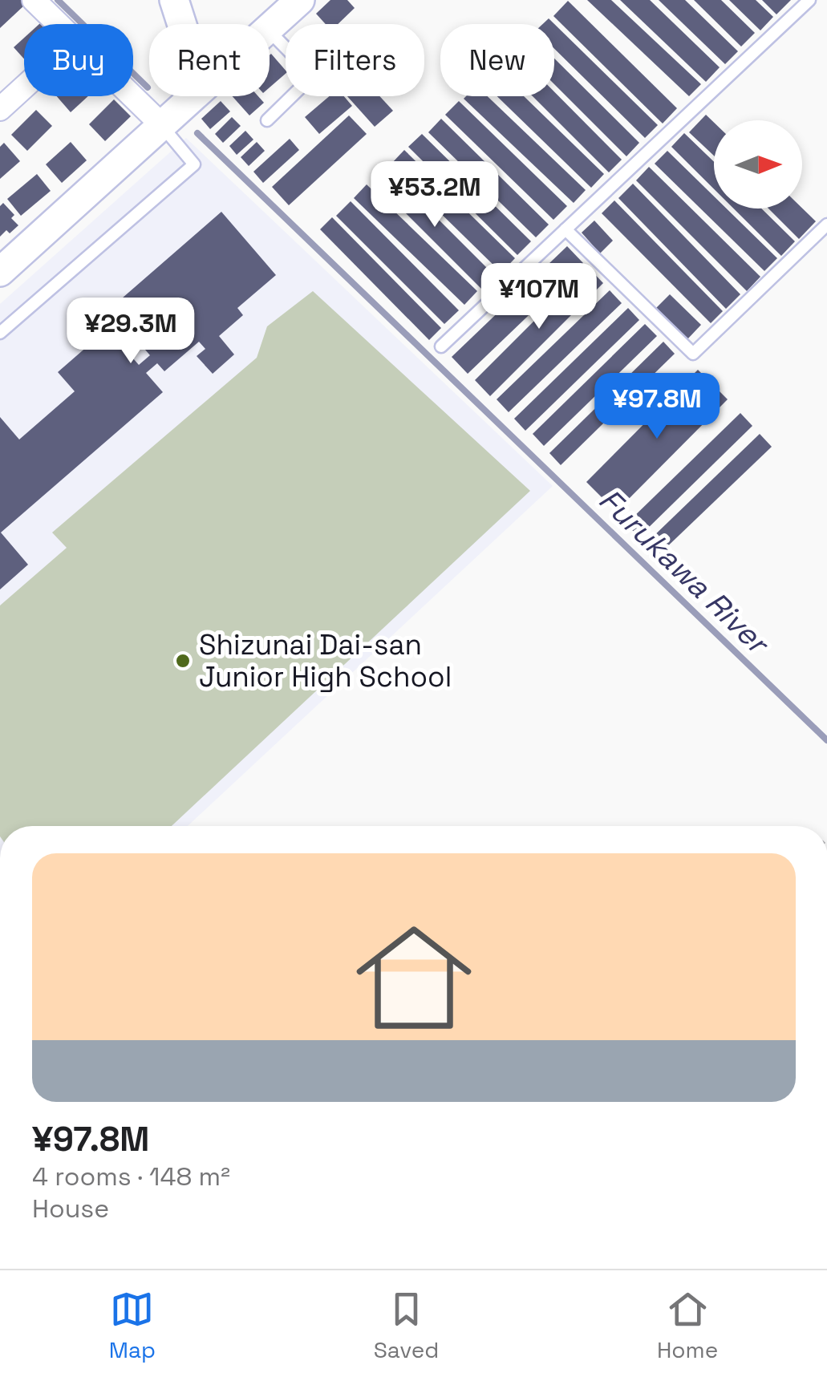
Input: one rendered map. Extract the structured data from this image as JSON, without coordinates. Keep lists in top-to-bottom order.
{
  "water": ["Furukawa River"],
  "places": ["Shizunai Dai-san Junior High School"],
  "north": "right",
  "page": {
    "chip": [
      "Buy",
      "Rent",
      "Filters",
      "New"
    ],
    "price": [
      "¥53.2M",
      "¥107M",
      "¥29.3M",
      "¥97.8M"
    ],
    "list": [
      {
        "name": "¥97.8M",
        "note": "4 rooms · 148 m² · House"
      }
    ],
    "tabs": ["Map", "Saved", "Home"]
  }
}
